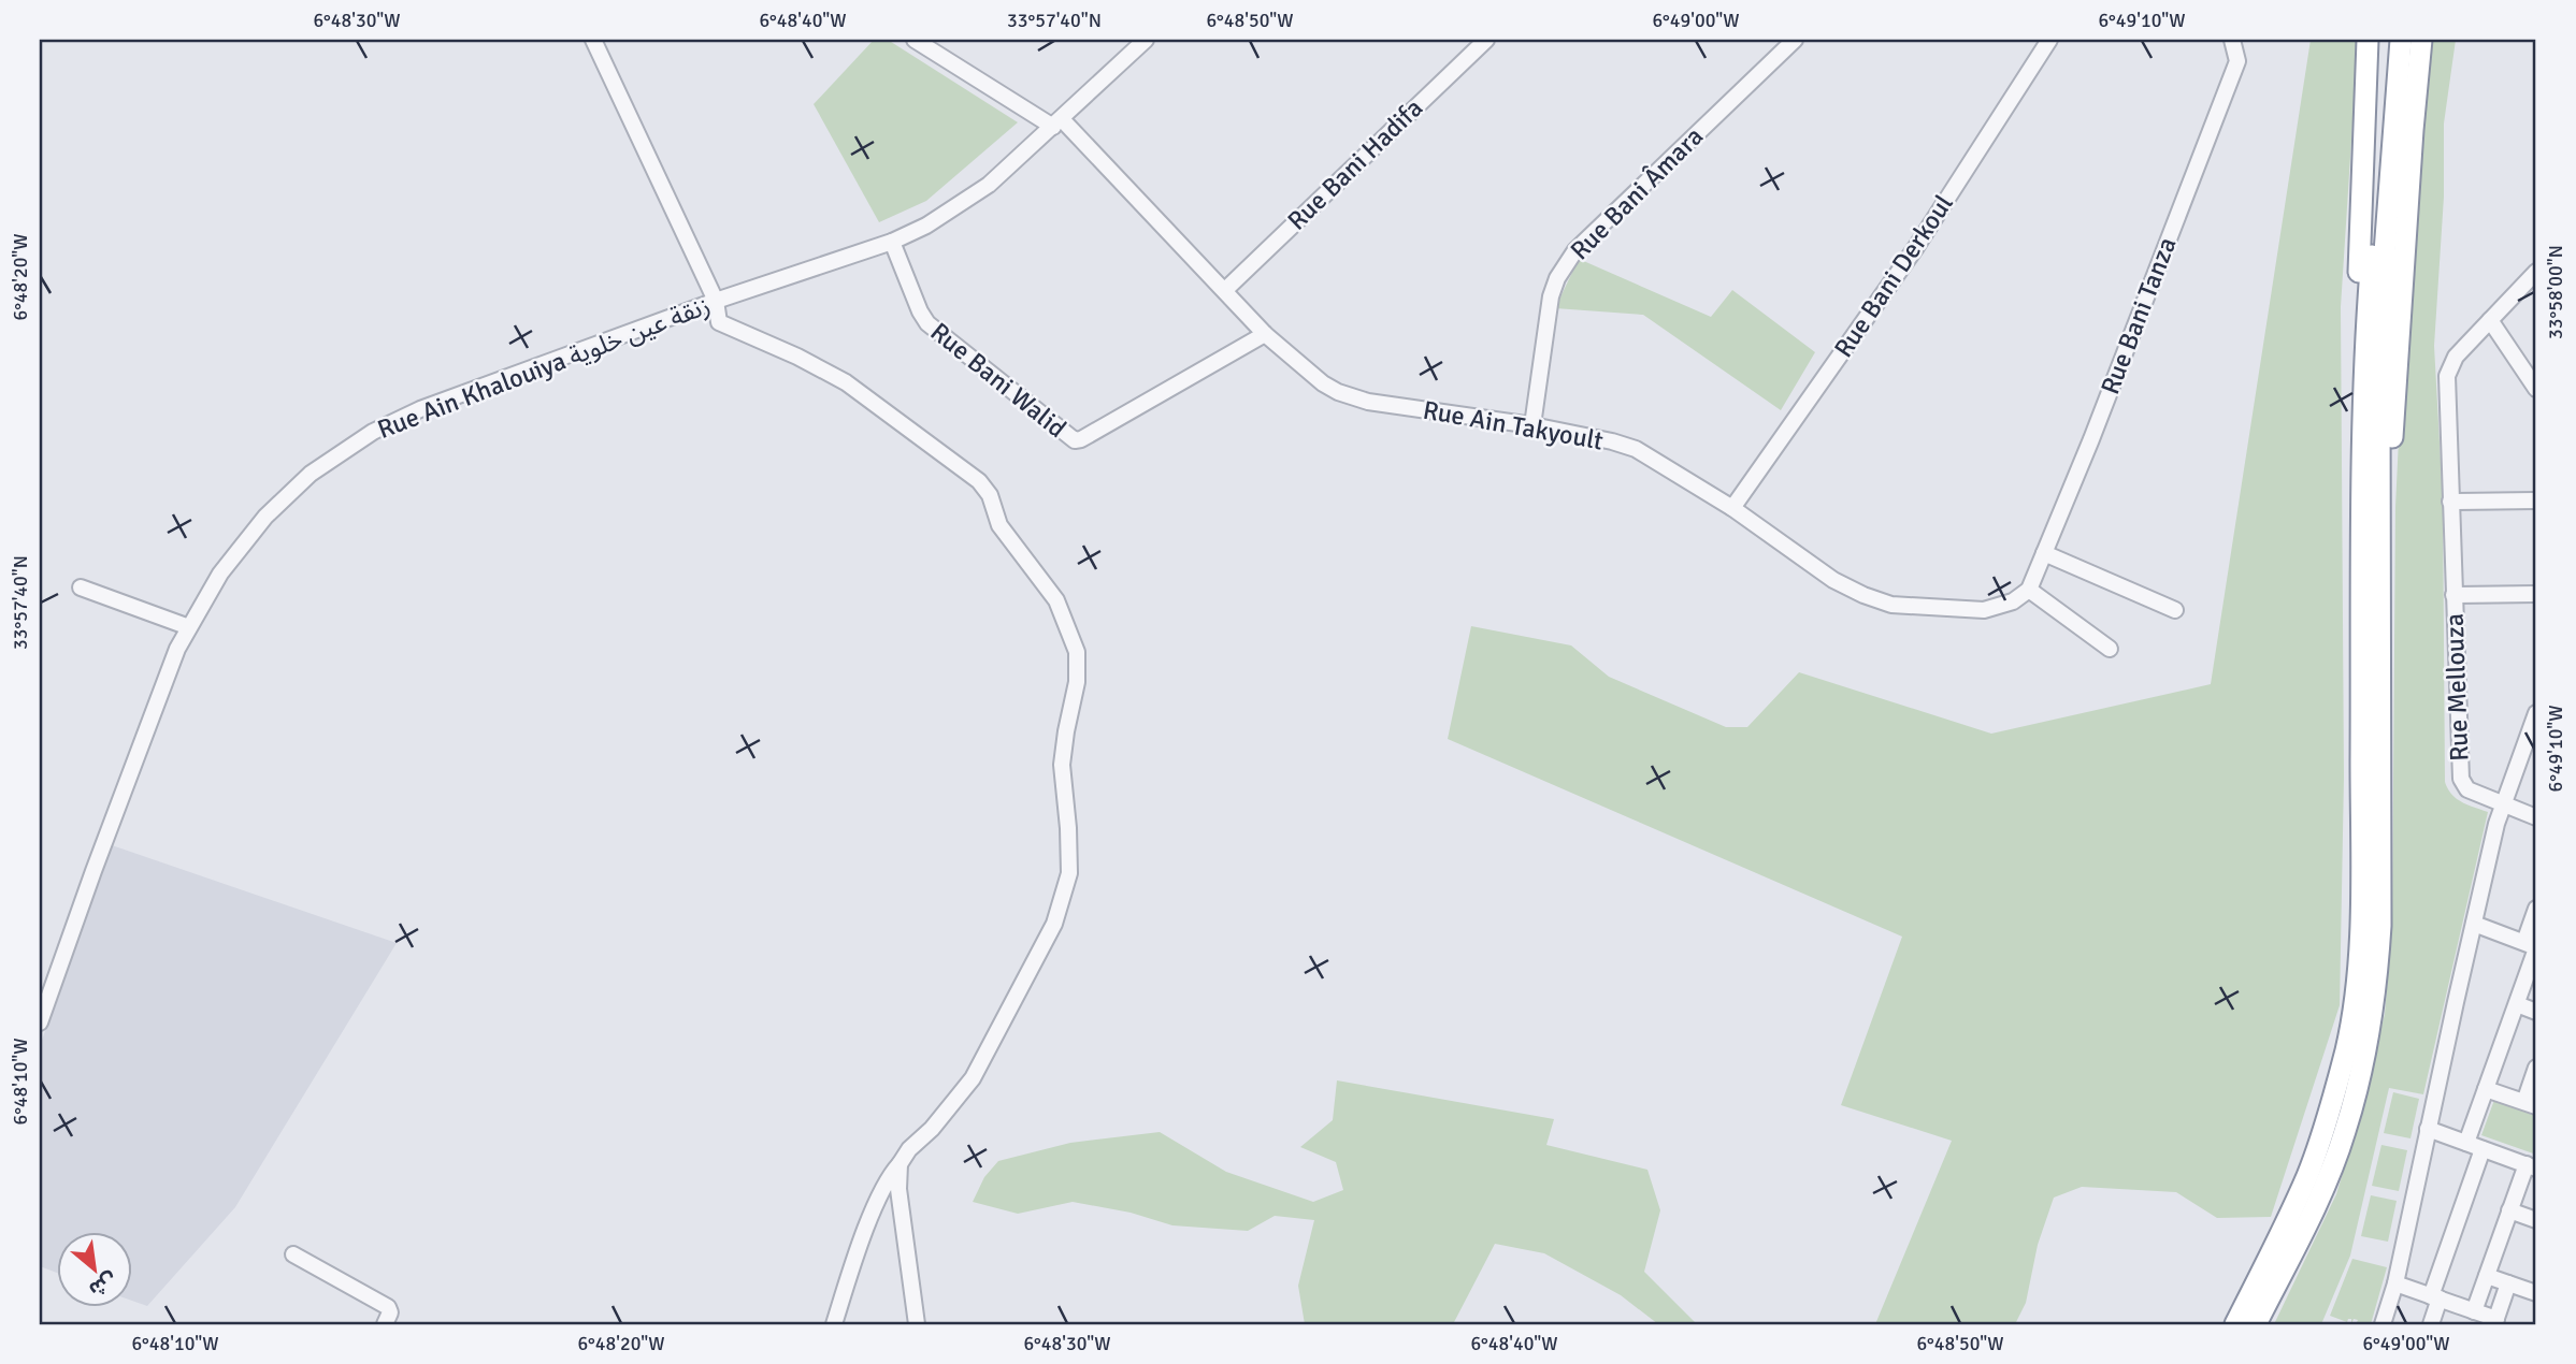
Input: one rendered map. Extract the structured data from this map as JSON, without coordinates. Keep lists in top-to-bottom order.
{
  "streets": {
    "street": [
      "Rue Bani Hadifa",
      "Rue Bani Âmara",
      "Rue Bani Derkoul",
      "Rue Bani Tanza",
      "Rue Ain Khalouiya زنقة عين خلوية",
      "Rue Bani Walid",
      "Rue Ain Takyoult",
      "Rue Mellouza"
    ]
  },
  "crossings": [
    ["Rue Bani Hadifa", "Rue Ain Takyoult"],
    ["Rue Bani Âmara", "Rue Ain Takyoult"],
    ["Rue Bani Derkoul", "Rue Ain Takyoult"],
    ["Rue Bani Tanza", "Rue Ain Takyoult"],
    ["Rue Ain Khalouiya زنقة عين خلوية", "Rue Bani Walid"],
    ["Rue Ain Khalouiya زنقة عين خلوية", "Rue Ain Takyoult"],
    ["Rue Bani Walid", "Rue Ain Takyoult"]
  ],
  "north": "bottom right",
  "coordinates": [
    "6°48'30\"W",
    "6°48'40\"W",
    "33°57'40\"N",
    "6°48'50\"W",
    "6°49'00\"W",
    "6°49'10\"W",
    "6°48'20\"W",
    "33°58'00\"N",
    "6°48'10\"W"
  ]
}
